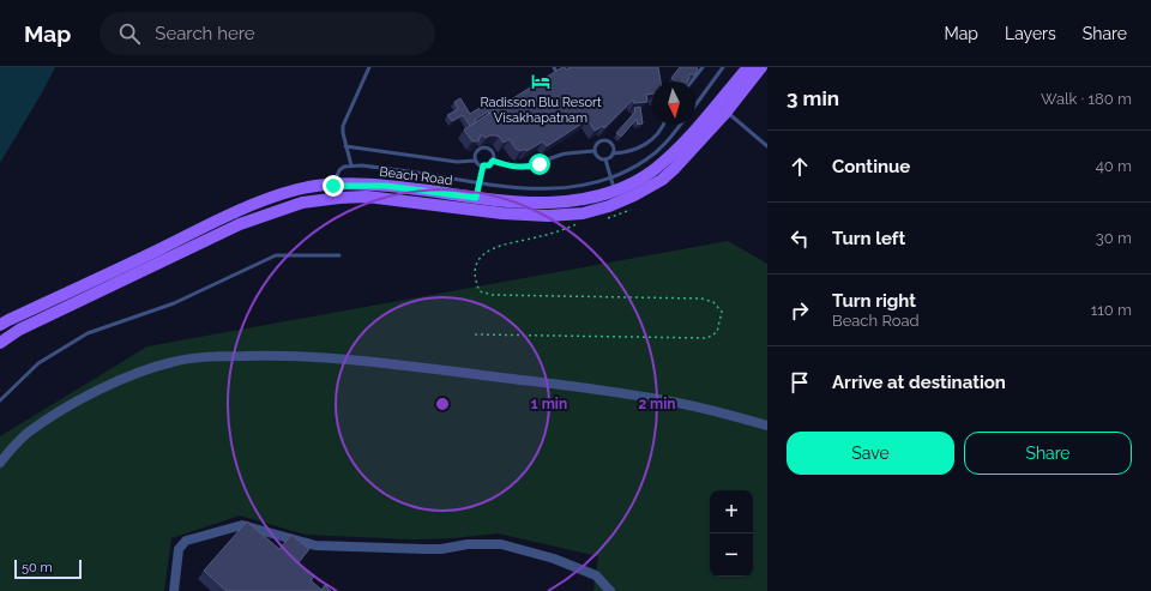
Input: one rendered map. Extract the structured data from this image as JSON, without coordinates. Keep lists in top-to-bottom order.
{
  "streets": {
    "main road": ["Beach Road"]
  },
  "places": {
    "hotel": ["Radisson Blu Resort Visakhapatnam"]
  },
  "scale_bar": "50 m",
  "north": "bottom",
  "page": {
    "header": "Map",
    "search": "Search here",
    "nav": ["Map", "Layers", "Share"],
    "heading": ["3 min", "Walk · 180 m"],
    "list": [
      ["Continue", "40 m"],
      ["Turn left", "30 m"],
      ["Turn right", "Beach Road", "110 m"],
      "Arrive at destination"
    ],
    "buttons": ["Save", "Share"],
    "map_buttons": ["+", "−"],
    "scale": "50 m"
  },
  "rings": ["1 min", "2 min"]
}
